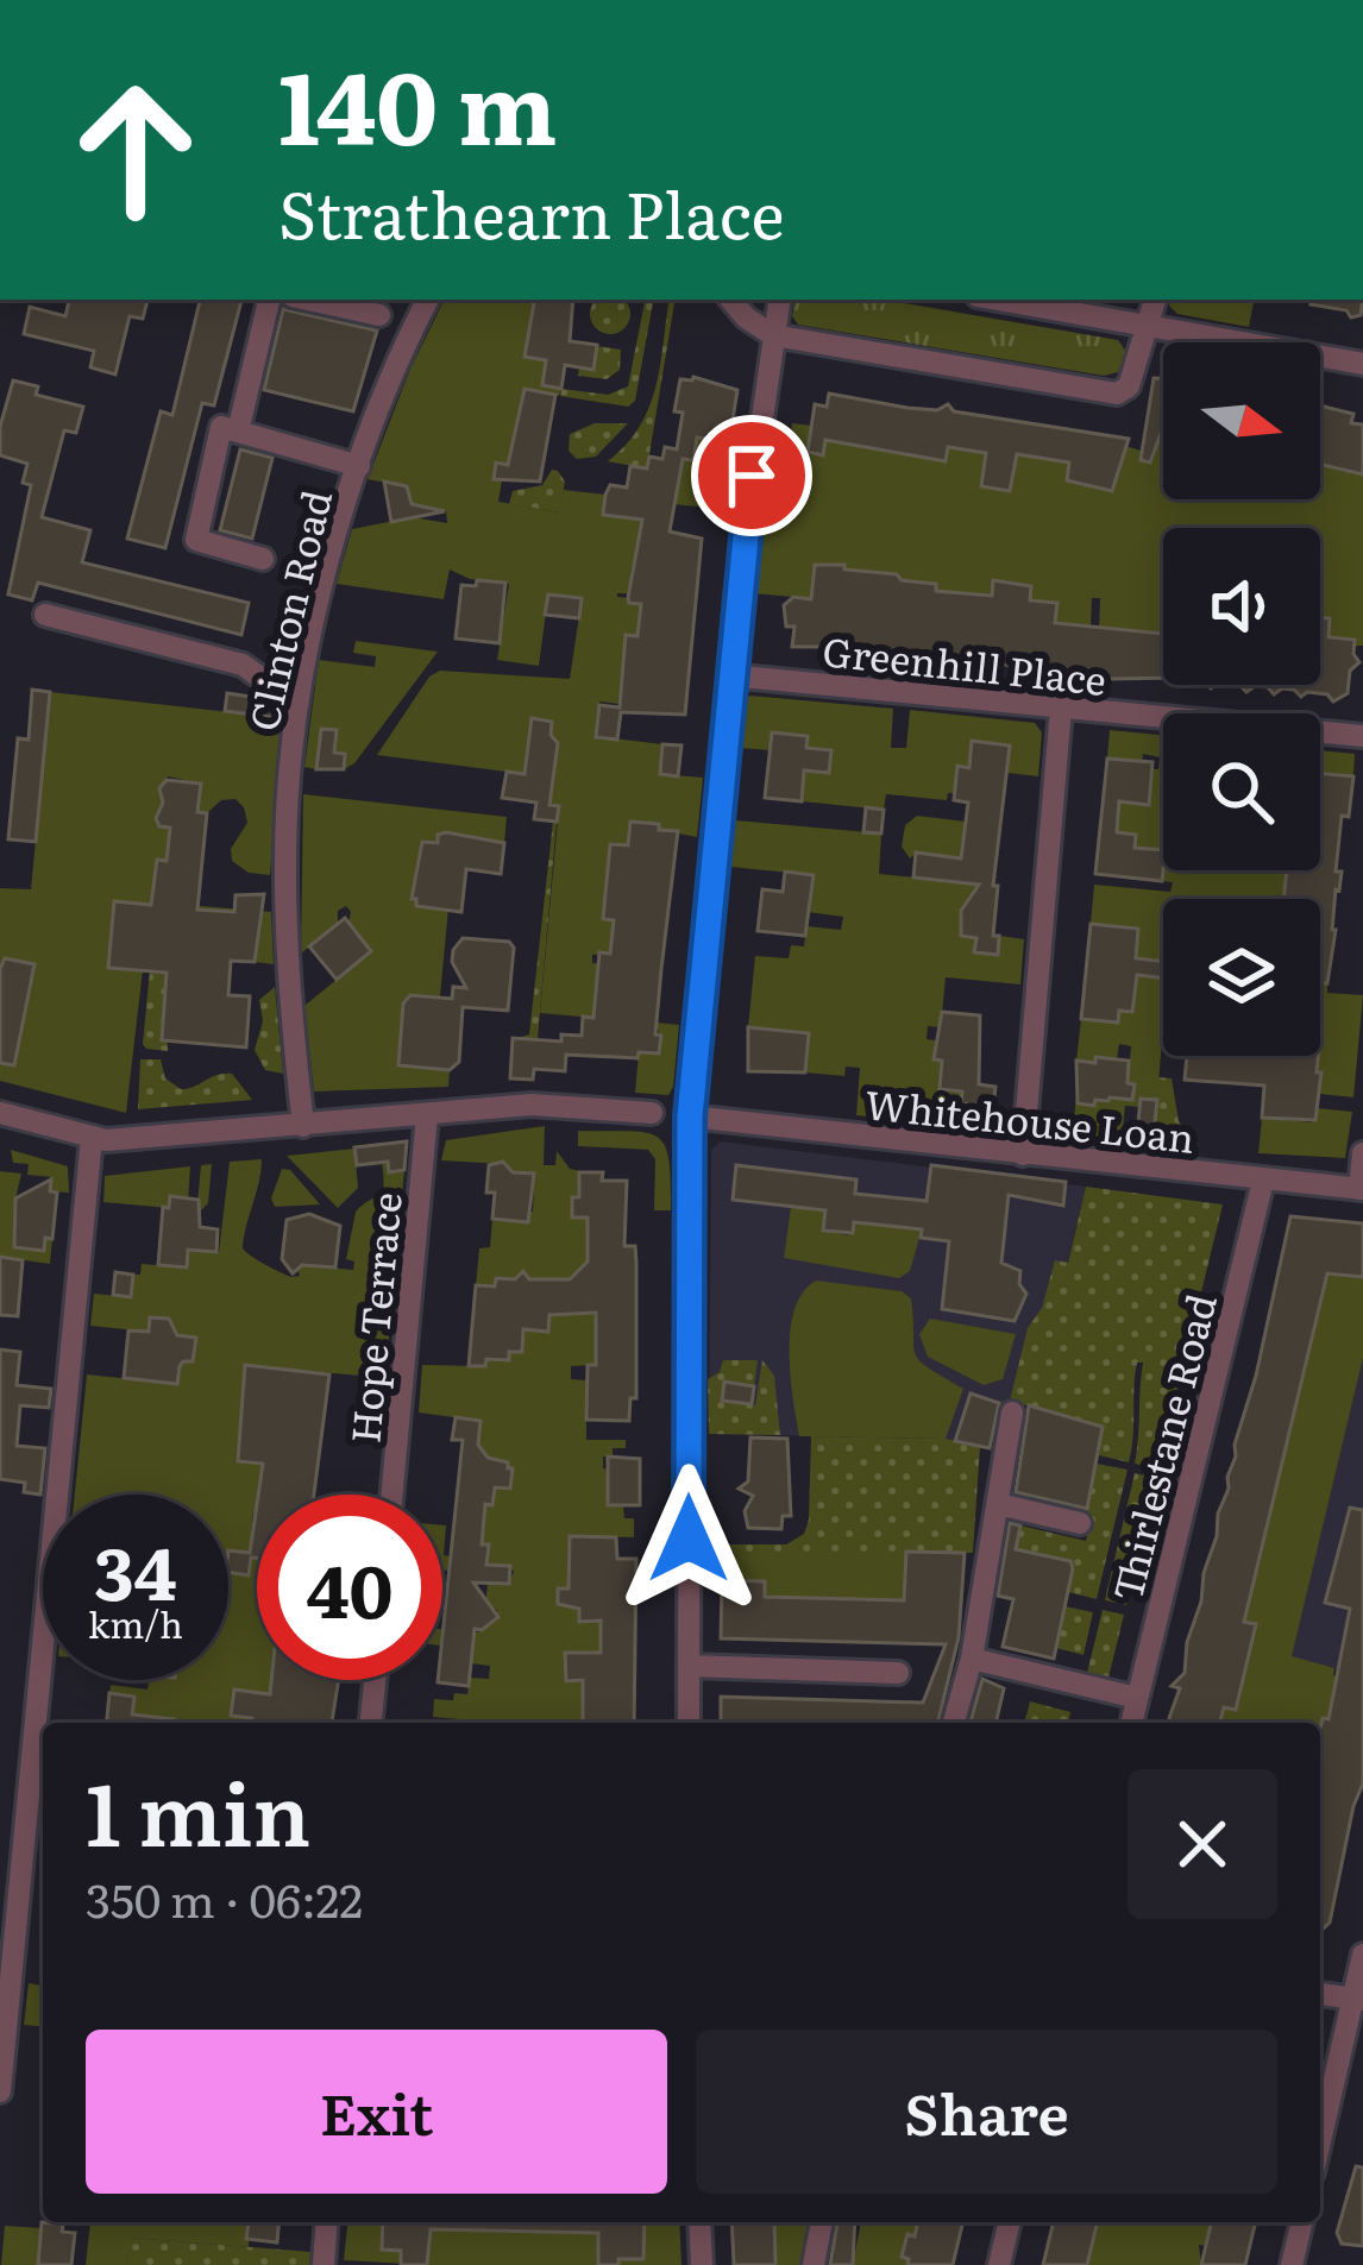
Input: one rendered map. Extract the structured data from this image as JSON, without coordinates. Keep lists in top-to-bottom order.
{
  "streets": {
    "street": [
      "Clinton Road",
      "Greenhill Place",
      "Whitehouse Loan",
      "Hope Terrace",
      "Thirlestane Road"
    ]
  },
  "crossings": [
    ["Whitehouse Loan", "Thirlestane Road"]
  ],
  "north": "right",
  "page": {
    "turn": ["140 m", "Strathearn Place"],
    "speed": "34 km/h",
    "limit": "40",
    "heading": ["1 min", "350 m · 06:22"],
    "buttons": ["Exit", "Share"]
  }
}
